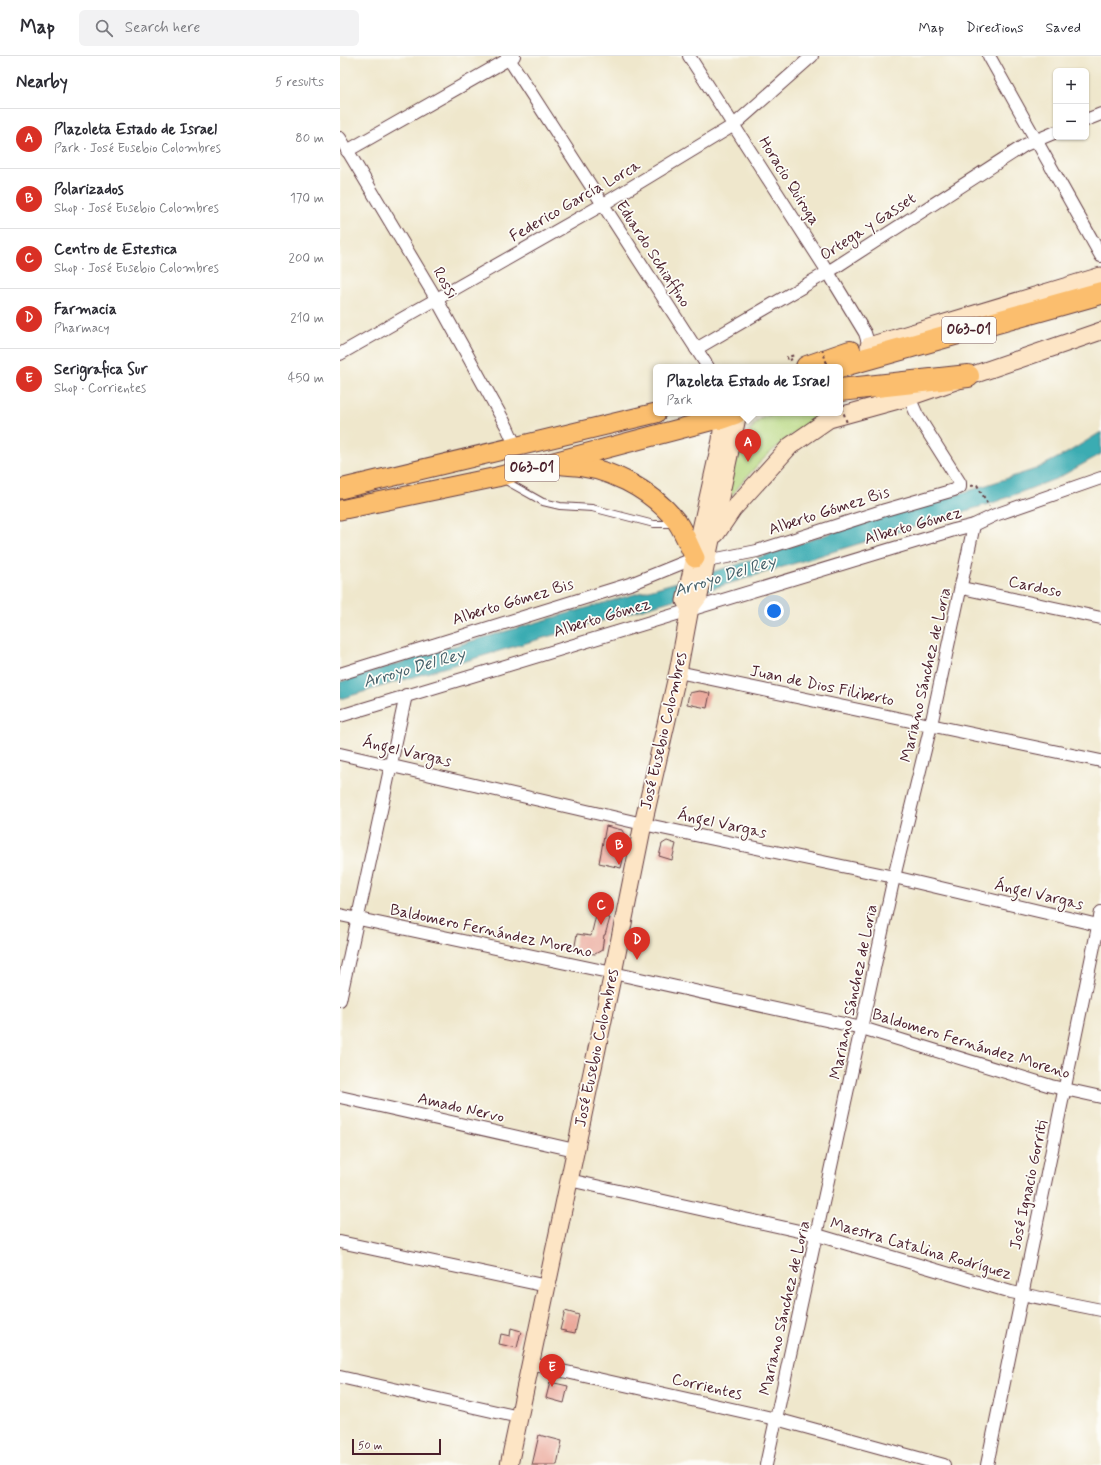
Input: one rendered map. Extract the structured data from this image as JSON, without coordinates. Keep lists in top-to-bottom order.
{
  "streets": {
    "highway": ["063-01"],
    "street": [
      "Horacio Quiroga",
      "Federico García Lorca",
      "Ortega y Gasset",
      "Eduardo Schiaffino",
      "Rossi",
      "Alberto Gómez Bis",
      "Alberto Gómez",
      "Cardoso",
      "Mariano Sánchez de Loria",
      "Juan de Dios Filiberto",
      "José Eusebio Colombres",
      "Ángel Vargas",
      "Baldomero Fernández Moreno",
      "Amado Nervo",
      "José Ignacio Gorriti",
      "Maestra Catalina Rodríguez",
      "Corrientes"
    ]
  },
  "crossings": [
    ["Horacio Quiroga", "Federico García Lorca"],
    ["Horacio Quiroga", "Ortega y Gasset"],
    ["Federico García Lorca", "Eduardo Schiaffino"],
    ["Federico García Lorca", "Rossi"],
    ["Ortega y Gasset", "Eduardo Schiaffino"],
    ["Rossi", "063-01"],
    ["Alberto Gómez Bis", "José Eusebio Colombres"],
    ["Alberto Gómez", "Mariano Sánchez de Loria"],
    ["Alberto Gómez", "José Eusebio Colombres"],
    ["Cardoso", "Mariano Sánchez de Loria"],
    ["Mariano Sánchez de Loria", "Juan de Dios Filiberto"],
    ["Mariano Sánchez de Loria", "Ángel Vargas"],
    ["Mariano Sánchez de Loria", "Baldomero Fernández Moreno"],
    ["Mariano Sánchez de Loria", "Maestra Catalina Rodríguez"],
    ["Mariano Sánchez de Loria", "Corrientes"],
    ["Juan de Dios Filiberto", "José Eusebio Colombres"],
    ["José Eusebio Colombres", "Ángel Vargas"],
    ["José Eusebio Colombres", "Baldomero Fernández Moreno"],
    ["José Eusebio Colombres", "Amado Nervo"],
    ["José Eusebio Colombres", "Maestra Catalina Rodríguez"],
    ["José Eusebio Colombres", "Corrientes"],
    ["Ángel Vargas", "José Ignacio Gorriti"],
    ["Baldomero Fernández Moreno", "José Ignacio Gorriti"],
    ["José Ignacio Gorriti", "Maestra Catalina Rodríguez"]
  ],
  "water": ["Arroyo Del Rey"],
  "scale_bar": "50 m",
  "page": {
    "header": "Map",
    "search": "Search here",
    "nav": ["Map", "Directions", "Saved"],
    "heading": ["Nearby", "5 results"],
    "map_buttons": ["+", "−"],
    "list": [
      {
        "mark": "A",
        "name": "Plazoleta Estado de Israel",
        "note": "Park · José Eusebio Colombres",
        "value": "80 m"
      },
      {
        "mark": "B",
        "name": "Polarizados",
        "note": "Shop · José Eusebio Colombres",
        "value": "170 m"
      },
      {
        "mark": "C",
        "name": "Centro de Estestica",
        "note": "Shop · José Eusebio Colombres",
        "value": "200 m"
      },
      {
        "mark": "D",
        "name": "Farmacia",
        "note": "Pharmacy",
        "value": "210 m"
      },
      {
        "mark": "E",
        "name": "Serigrafica Sur",
        "note": "Shop · Corrientes",
        "value": "450 m"
      }
    ],
    "popup": ["Plazoleta Estado de Israel", "Park"],
    "pins": [
      "A",
      "B",
      "C",
      "D",
      "E"
    ],
    "scale": "50 m"
  }
}
